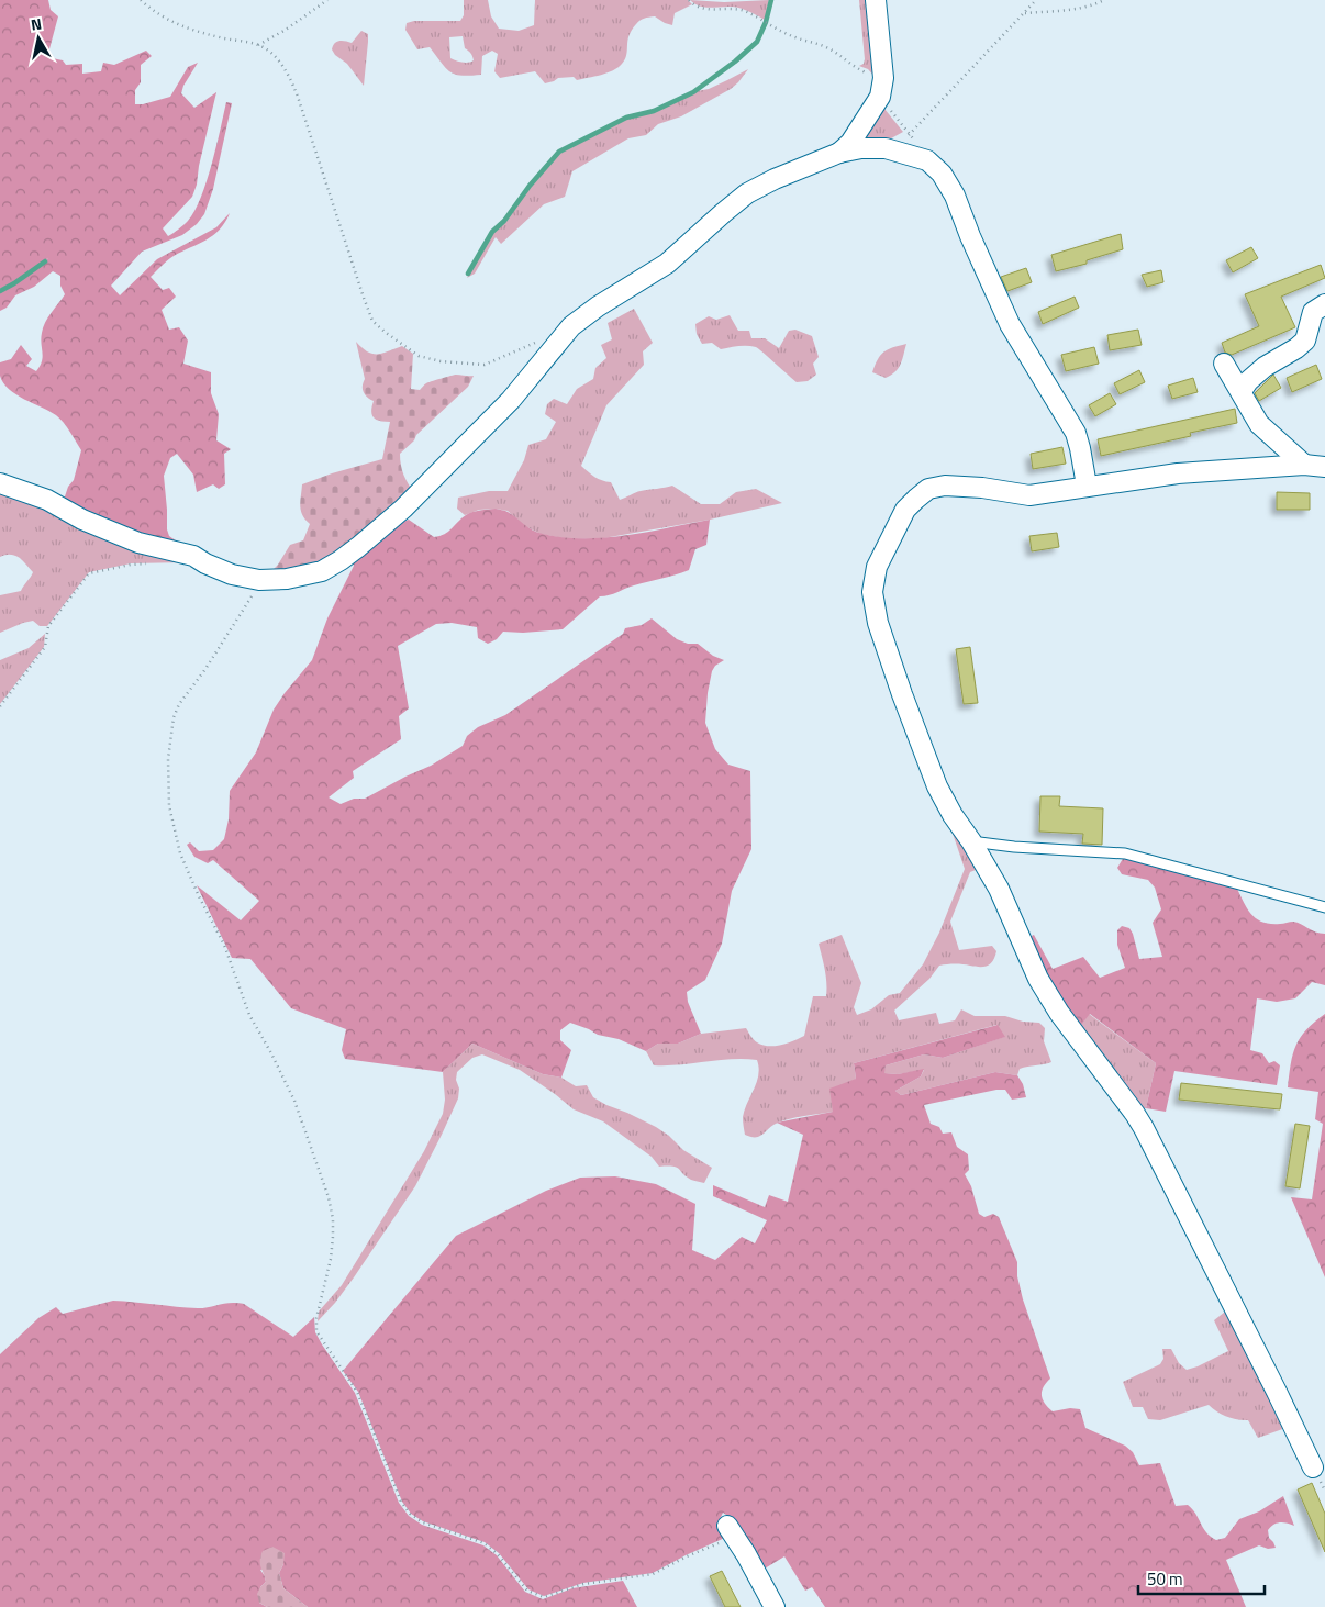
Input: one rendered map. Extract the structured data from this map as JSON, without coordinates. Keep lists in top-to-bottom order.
{
  "scale_bar": "50 m",
  "north": "top"
}
